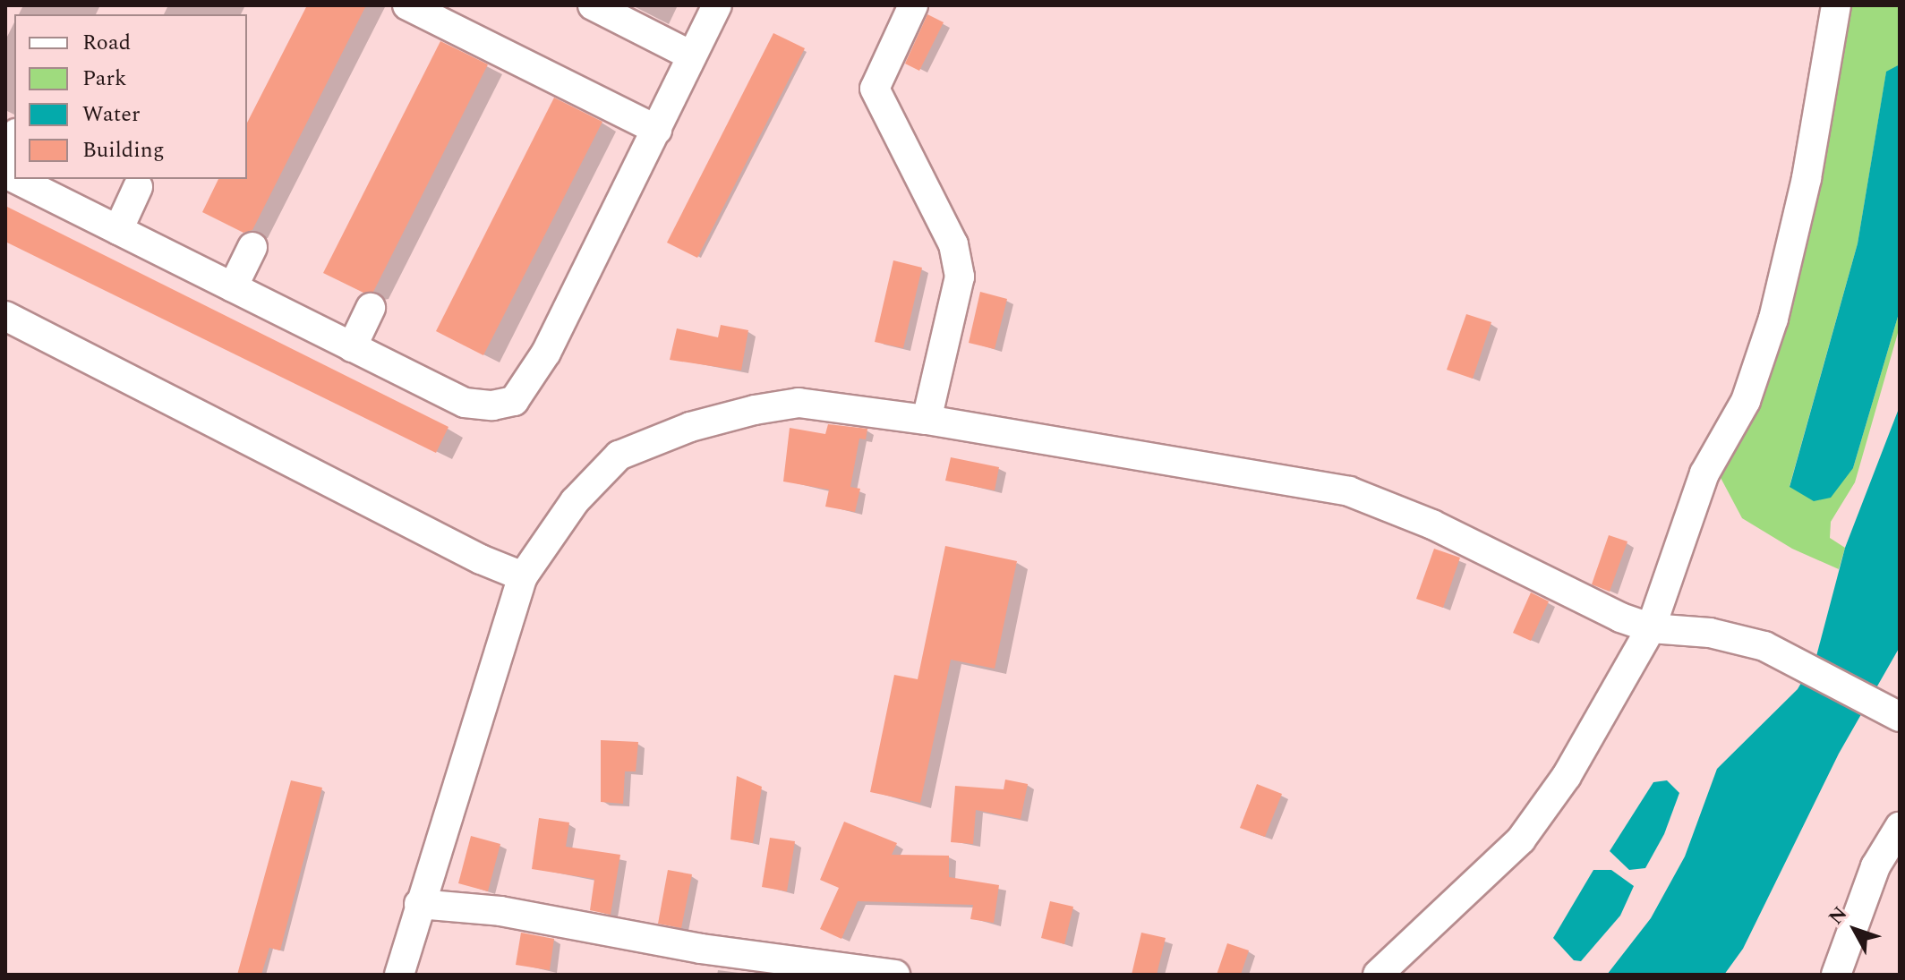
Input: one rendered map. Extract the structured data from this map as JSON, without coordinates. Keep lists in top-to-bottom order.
{
  "legend": [
    "Road",
    "Park",
    "Water",
    "Building"
  ],
  "north": "top left"
}
